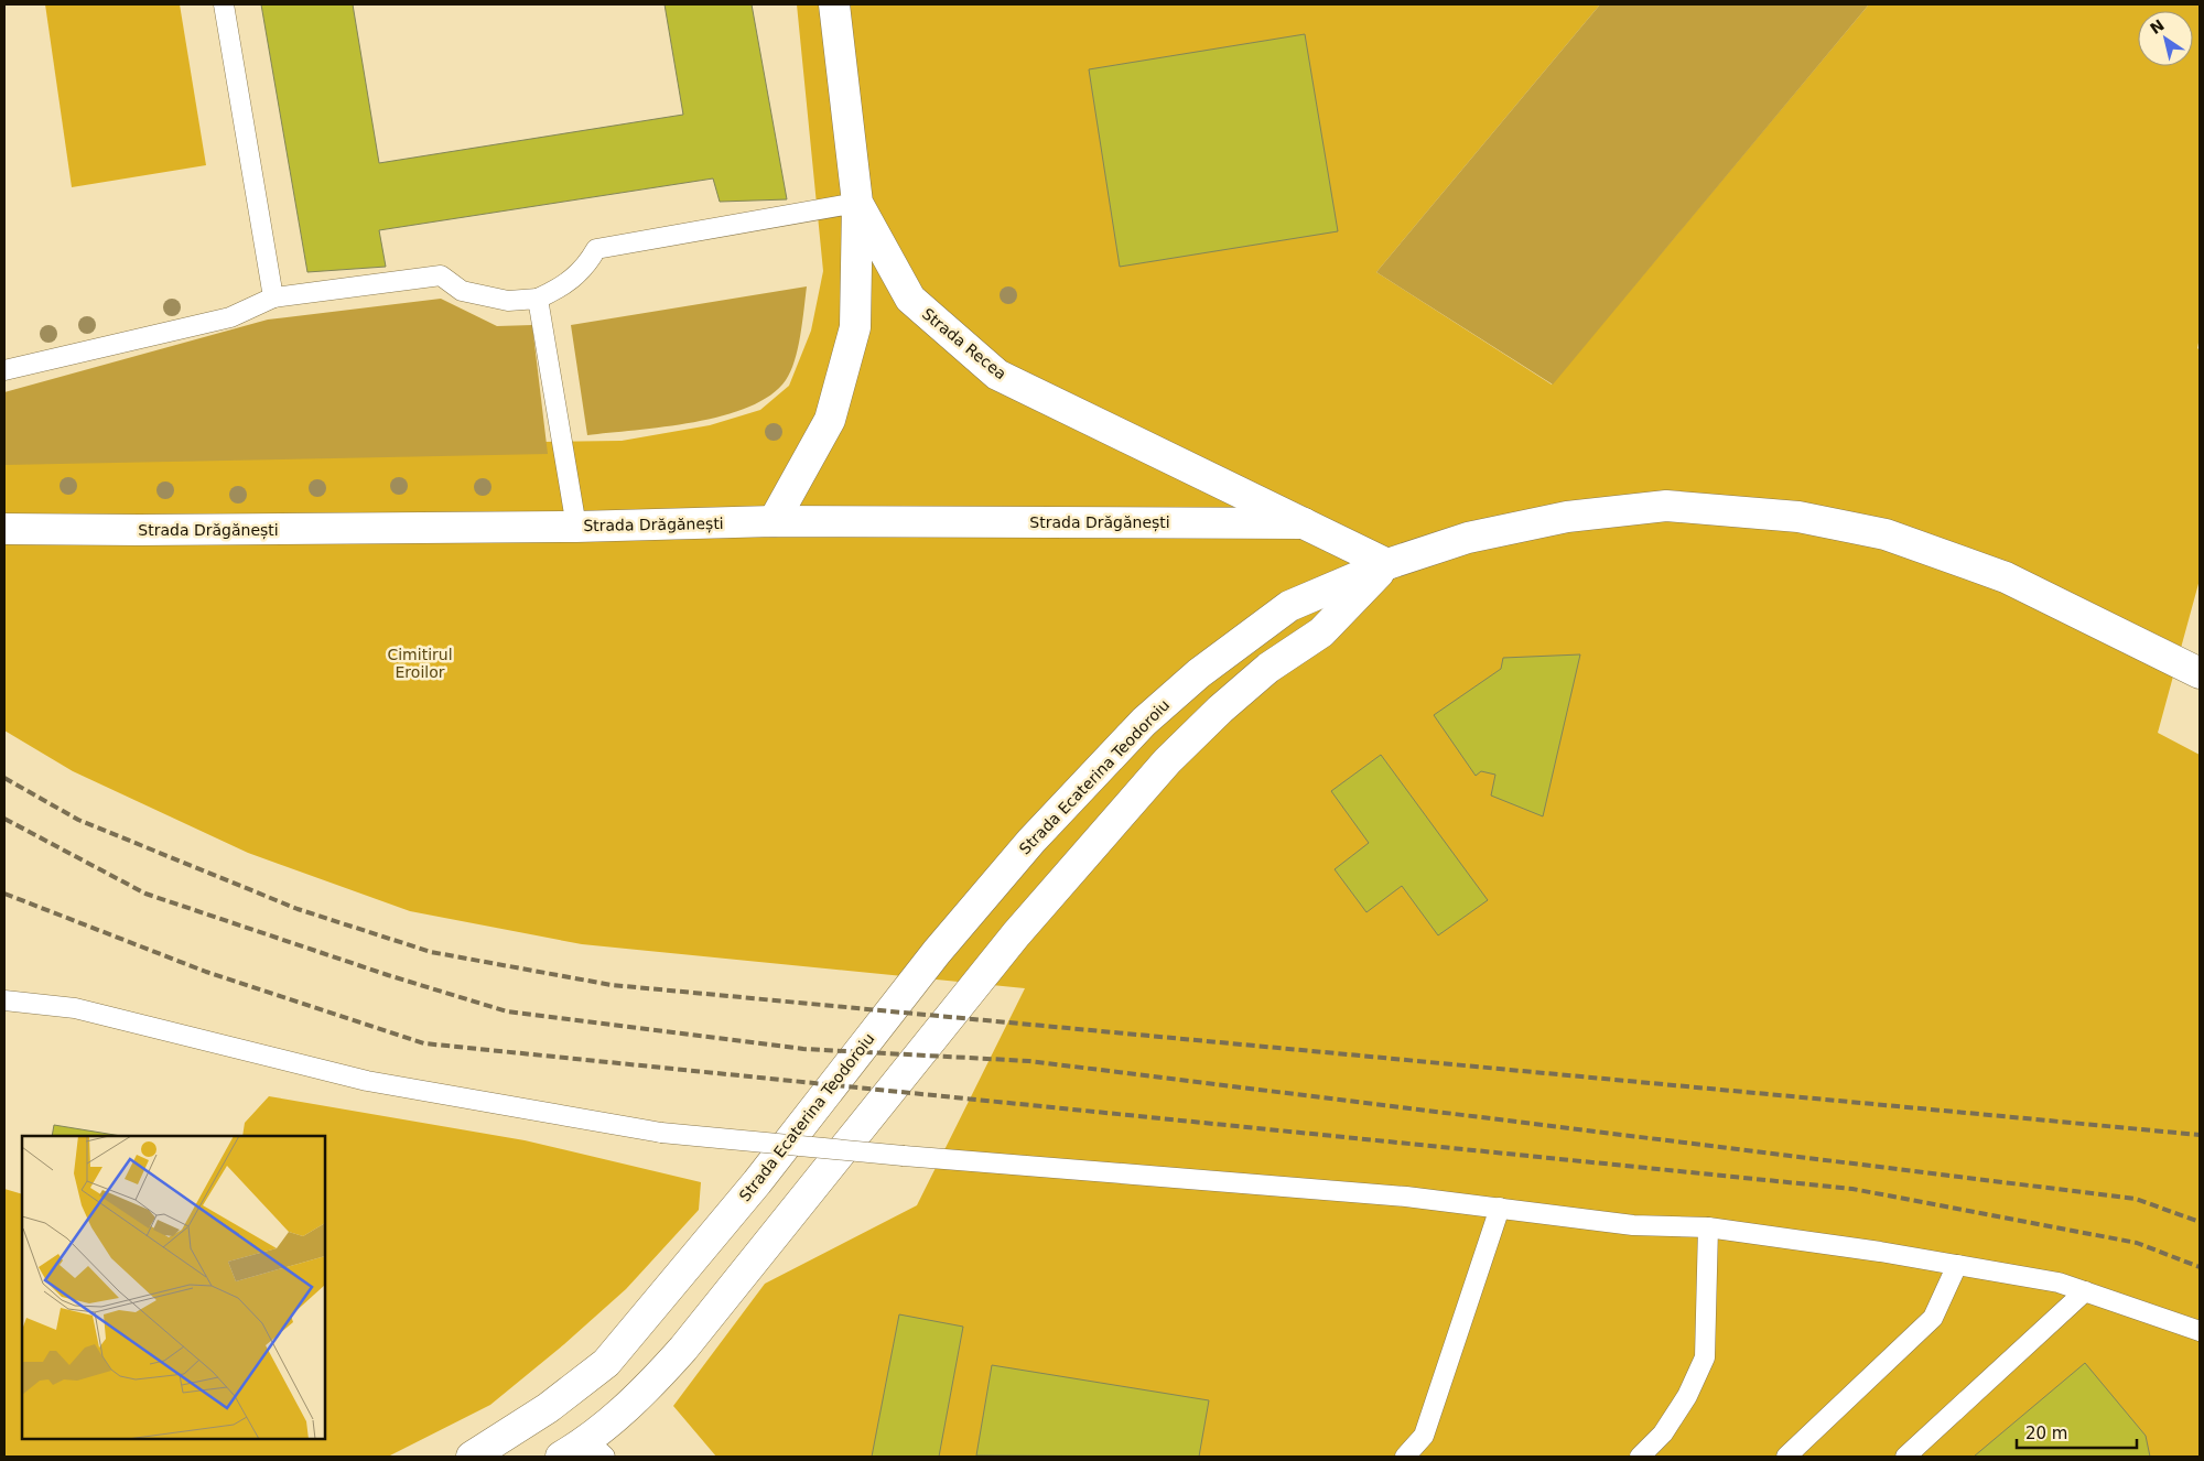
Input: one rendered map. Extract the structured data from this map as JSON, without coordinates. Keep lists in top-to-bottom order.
{
  "streets": {
    "main road": ["Strada Recea", "Strada Drăgănești", "Strada Ecaterina Teodoroiu"]
  },
  "crossings": [
    ["Strada Recea", "Strada Drăgănești"],
    ["Strada Recea", "Strada Ecaterina Teodoroiu"]
  ],
  "parks": ["Cimitirul Eroilor"],
  "scale_bar": "20 m",
  "north": "top left"
}
